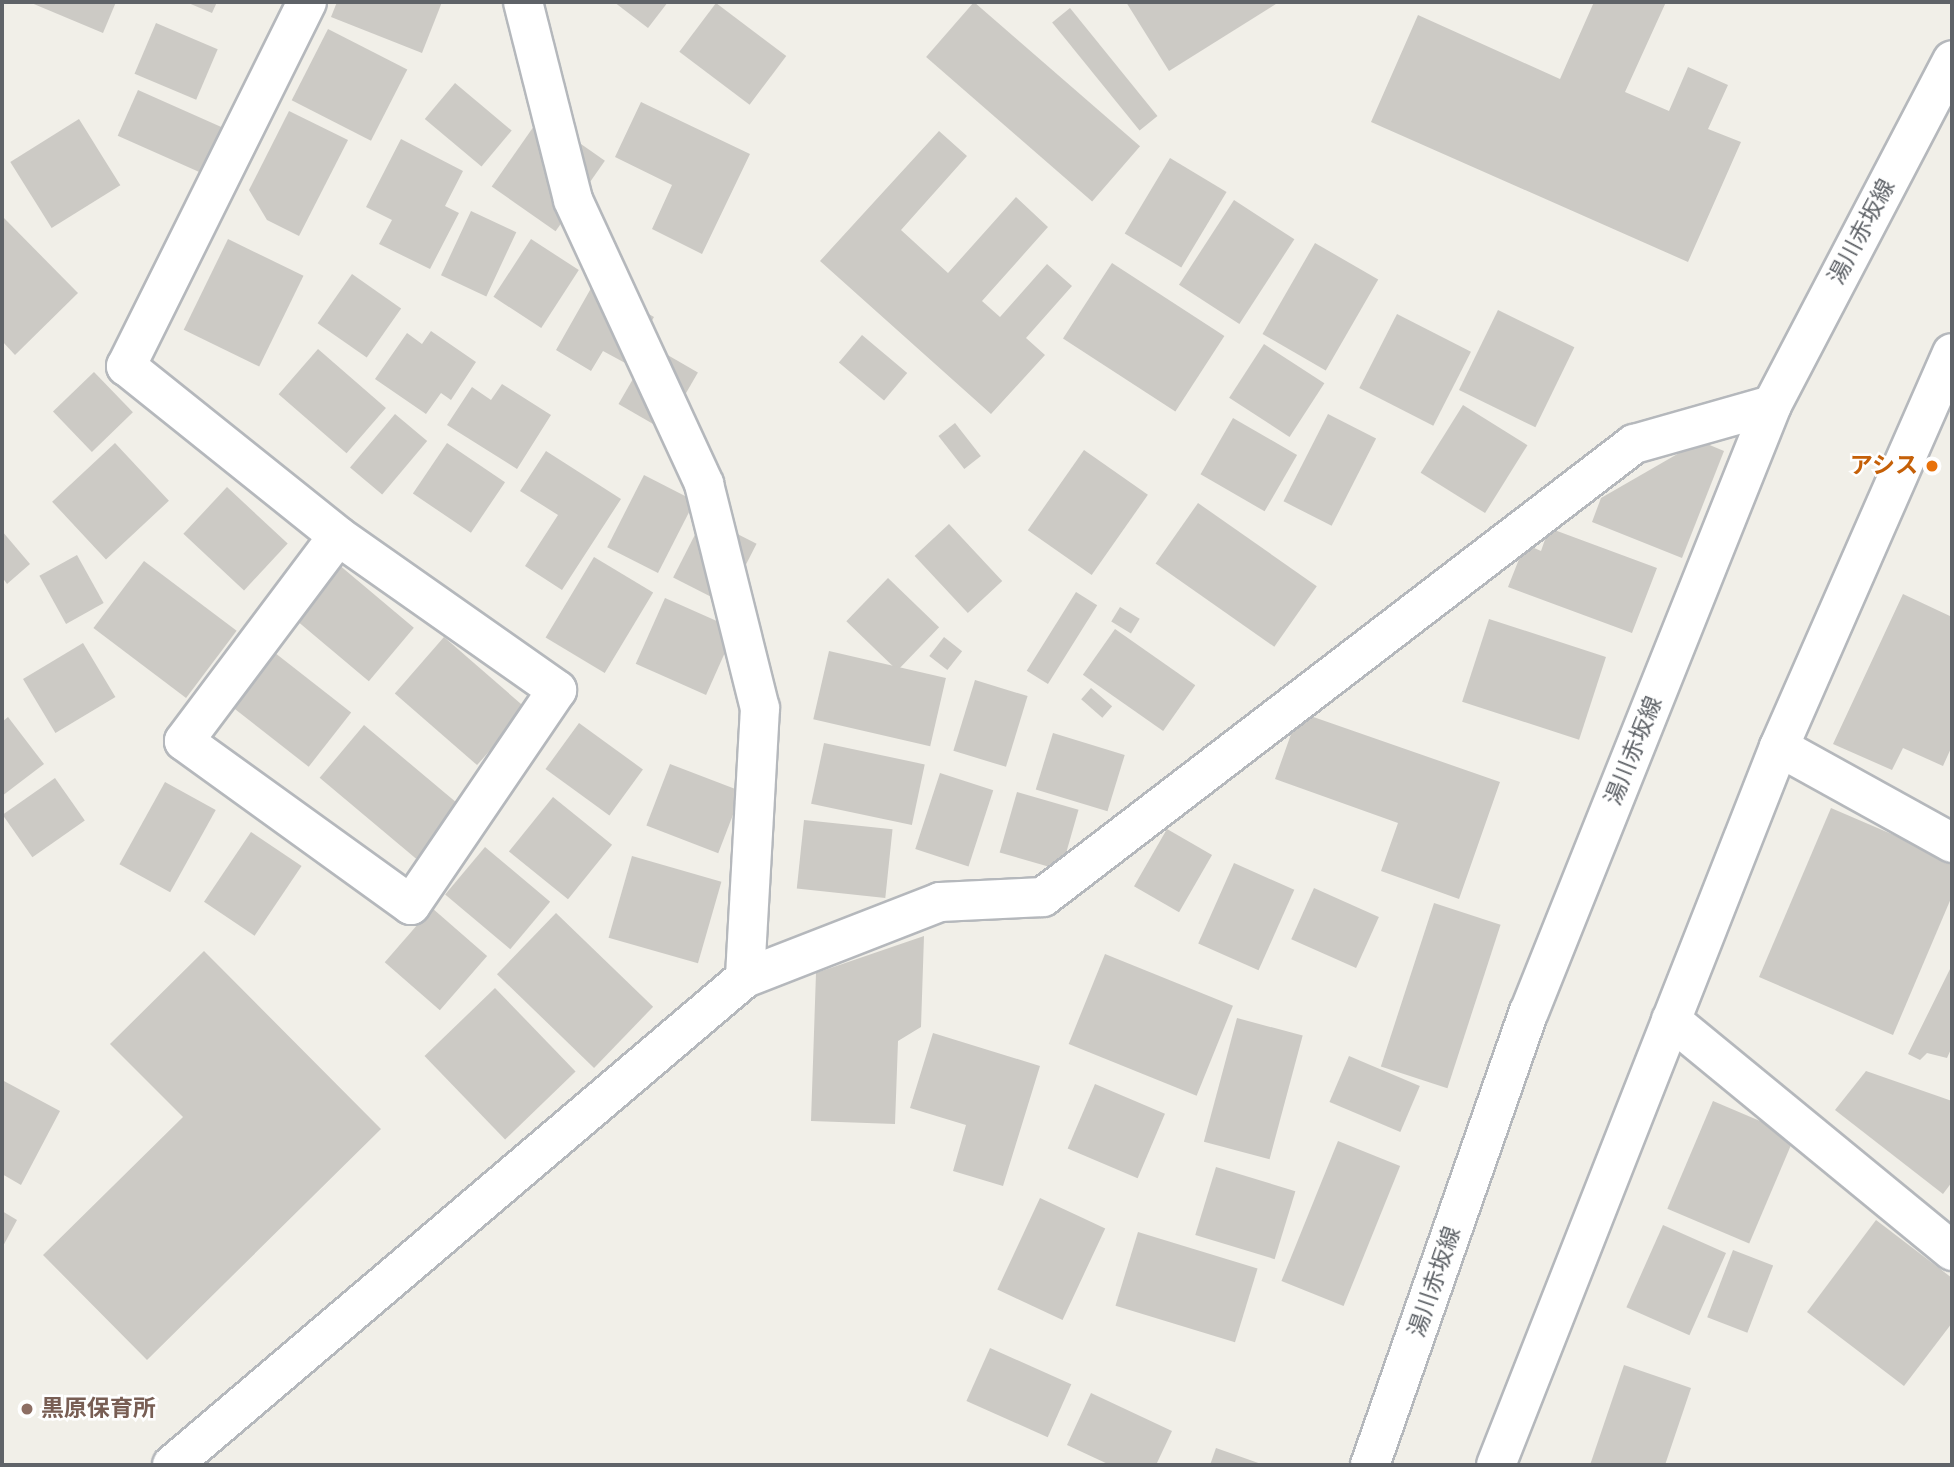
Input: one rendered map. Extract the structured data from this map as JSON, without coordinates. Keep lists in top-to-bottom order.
{
  "streets": {
    "street": ["湯川赤坂線"]
  },
  "places": ["アシス", "黒原保育所"]
}
